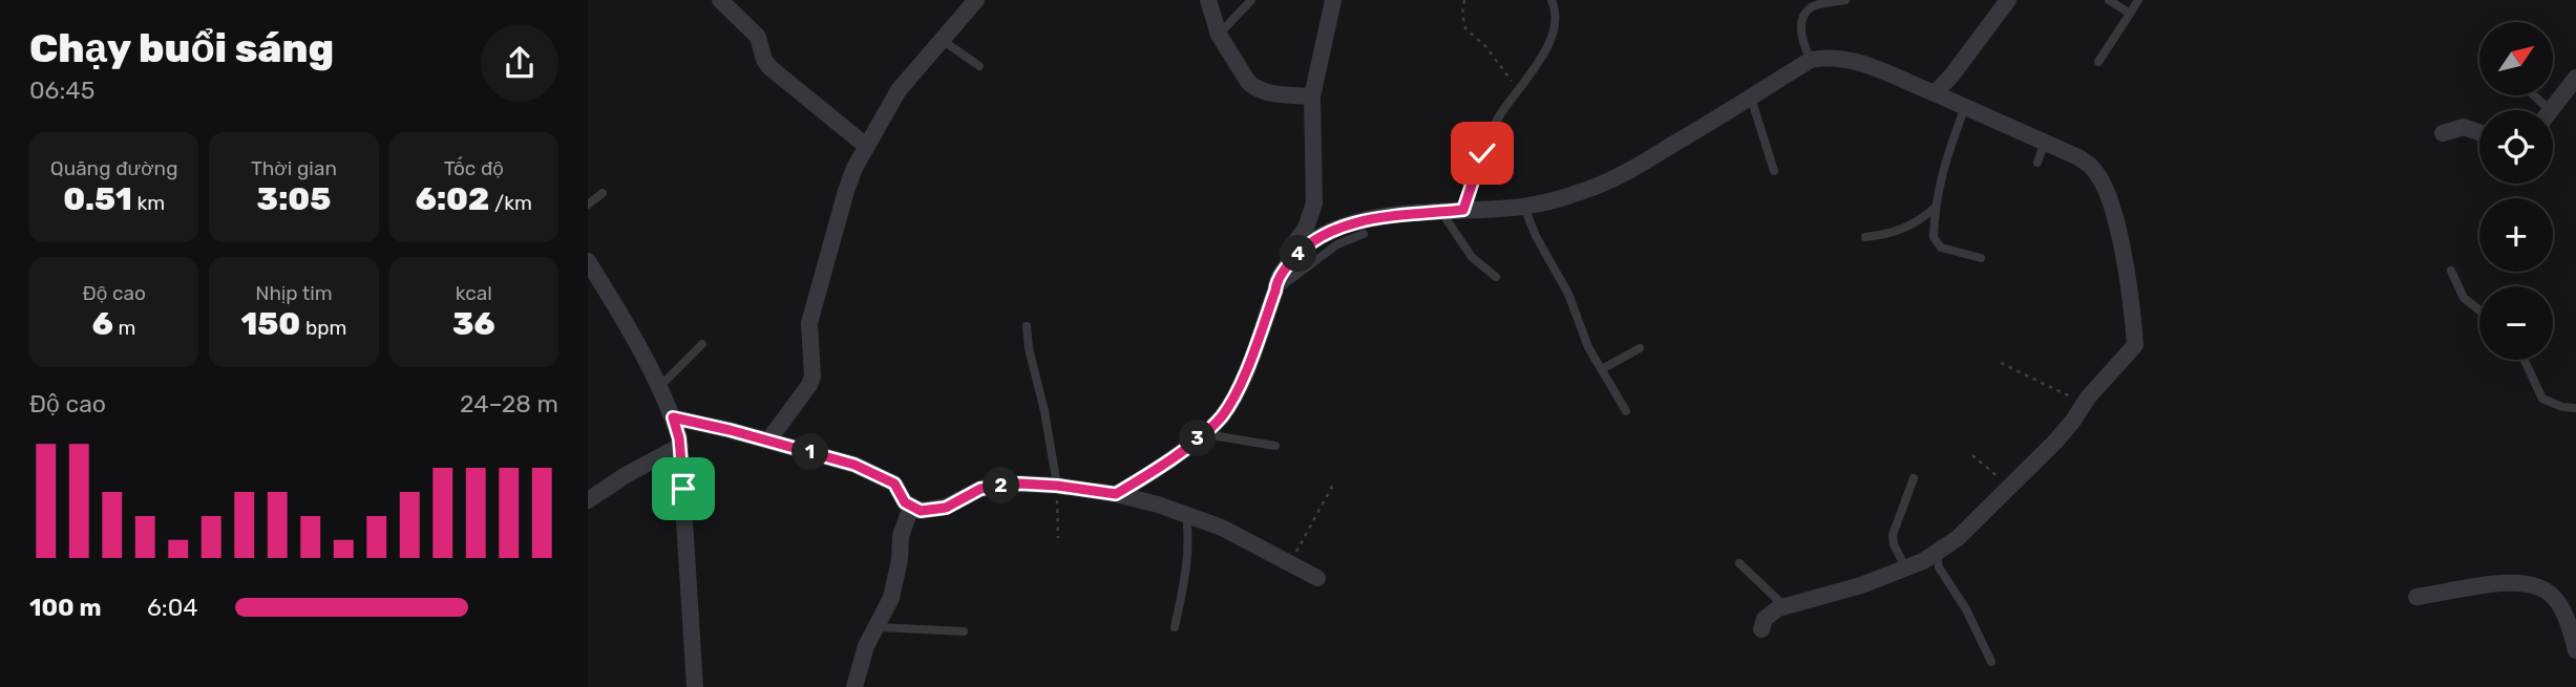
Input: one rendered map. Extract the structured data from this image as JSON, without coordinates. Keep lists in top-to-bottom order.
{
  "north": "top right",
  "page": {
    "heading": ["Chạy buổi sáng", "06:45"],
    "map_buttons": ["+", "−"],
    "stats": [
      ["Quãng đường", "0.51 km"],
      ["Thời gian", "3:05"],
      ["Tốc độ", "6:02 /km"],
      ["Độ cao", "6 m"],
      ["Nhịp tim", "150 bpm"],
      ["kcal", "36"]
    ],
    "pins": [
      "4",
      "3",
      "1",
      "2"
    ],
    "chart": ["Độ cao", "24–28 m"],
    "list": [
      {
        "name": "100 m",
        "note": "6:04"
      }
    ]
  }
}
